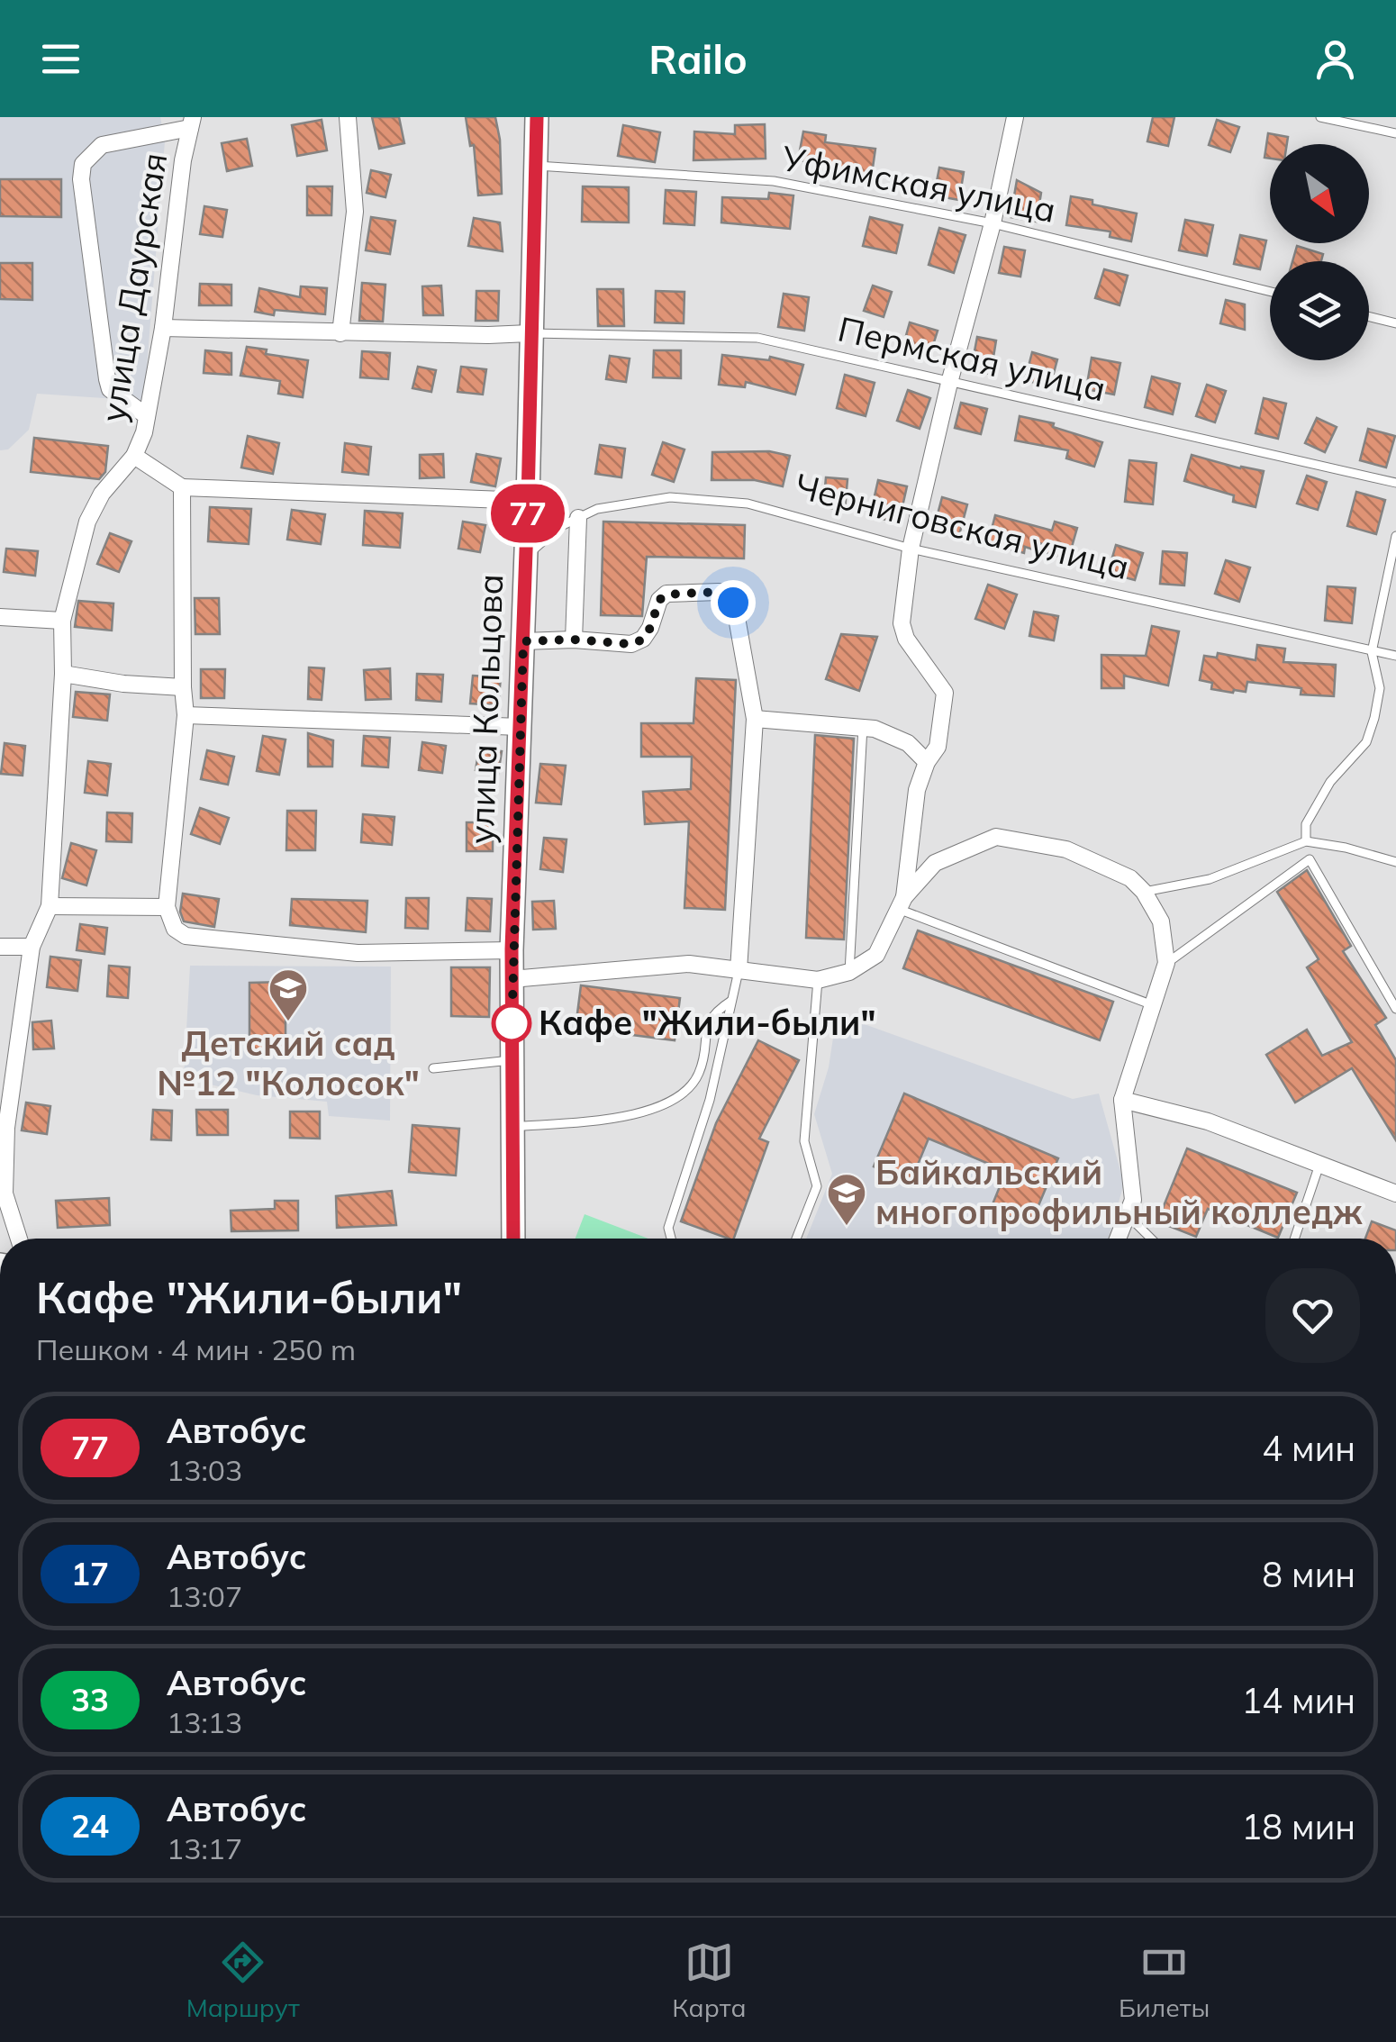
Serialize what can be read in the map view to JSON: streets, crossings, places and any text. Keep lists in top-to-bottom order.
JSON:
{
  "streets": {
    "main road": ["улица Кольцова"],
    "street": ["улица Даурская"],
    "lane": ["Уфимская улица", "Пермская улица", "Черниговская улица"]
  },
  "crossings": [
    ["Уфимская улица", "улица Кольцова"],
    ["Пермская улица", "улица Кольцова"],
    ["Черниговская улица", "улица Кольцова"]
  ],
  "places": {
    "school or university": ["Детский сад №12 \"Колосок\"", "Байкальский многопрофильный колледж"],
    "other": ["Кафе \"Жили-были\""]
  },
  "lines": ["bus line 77"],
  "north": "bottom right",
  "page": {
    "header": "Railo",
    "on_map": "77",
    "heading": ["Кафе \"Жили-были\"", "Пешком · 4 мин · 250 m"],
    "list": [
      {
        "mark": "77",
        "name": "Автобус",
        "note": "13:03",
        "value": "4 мин"
      },
      {
        "mark": "17",
        "name": "Автобус",
        "note": "13:07",
        "value": "8 мин"
      },
      {
        "mark": "33",
        "name": "Автобус",
        "note": "13:13",
        "value": "14 мин"
      },
      {
        "mark": "24",
        "name": "Автобус",
        "note": "13:17",
        "value": "18 мин"
      }
    ],
    "tabs": ["Маршрут", "Карта", "Билеты"]
  }
}
